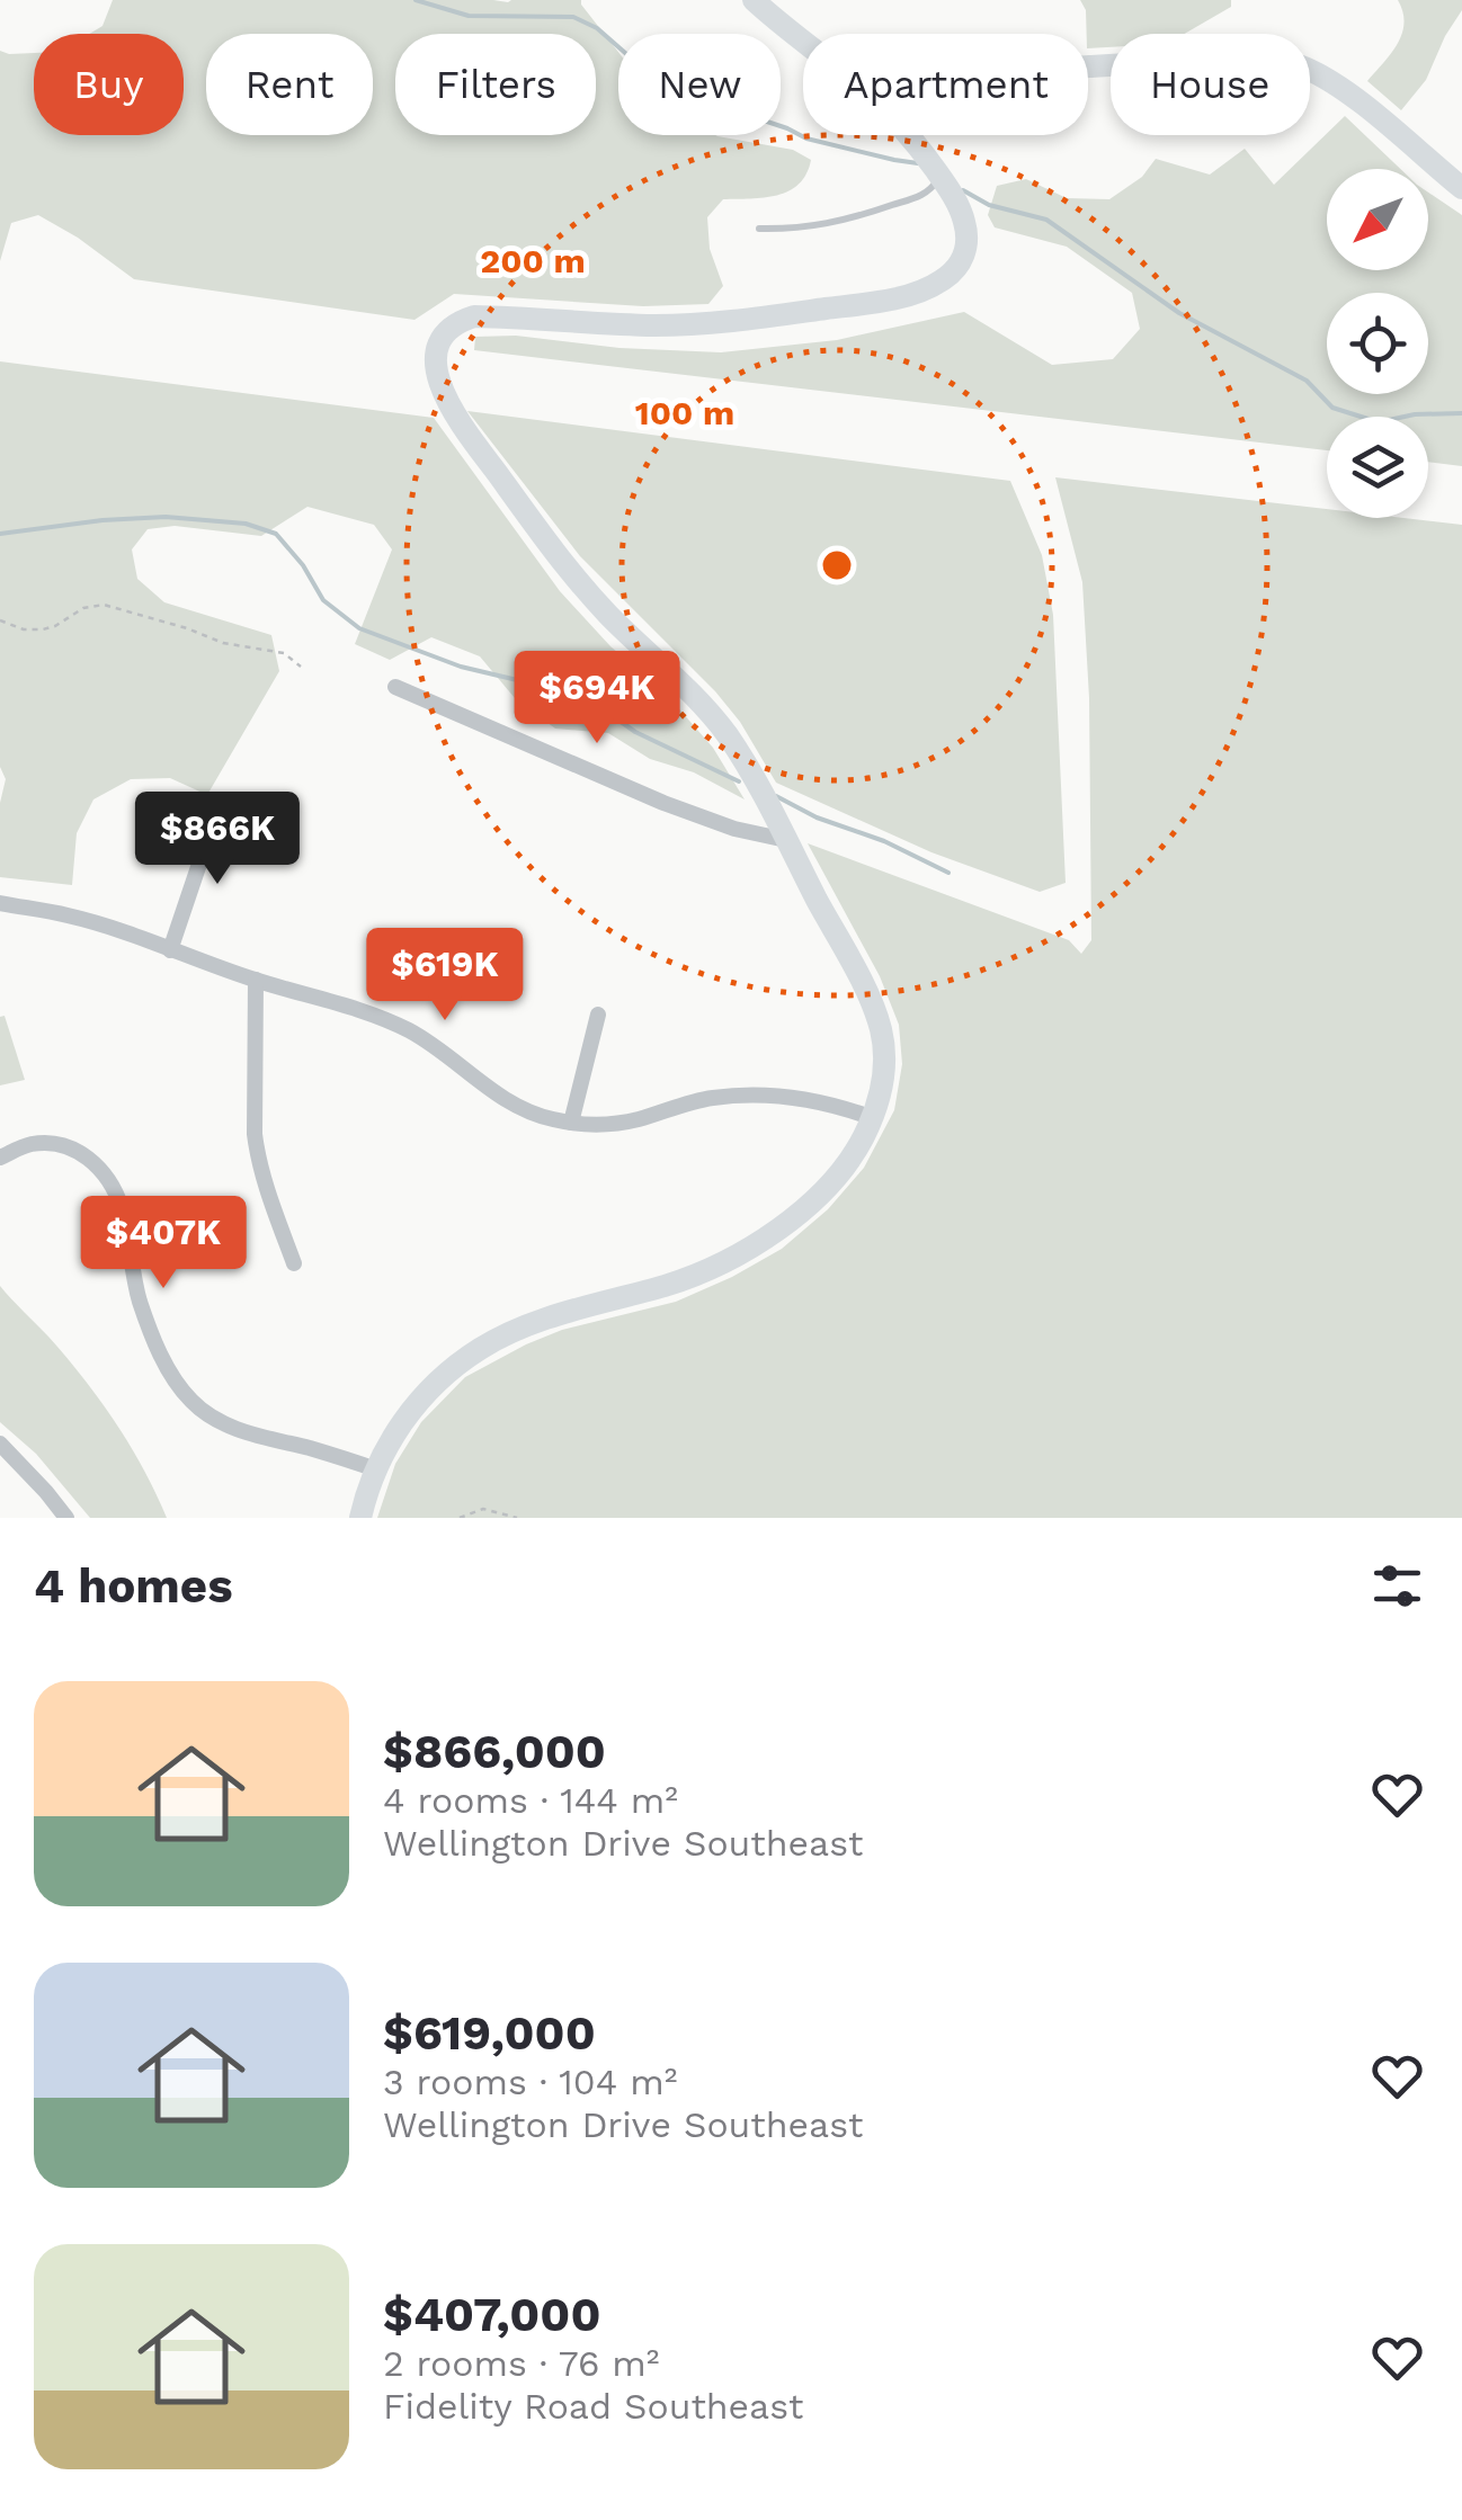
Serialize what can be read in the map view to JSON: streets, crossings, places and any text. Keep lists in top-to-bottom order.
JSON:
{
  "north": "bottom left",
  "page": {
    "chip": [
      "Buy",
      "Rent",
      "Filters",
      "New",
      "Apartment",
      "House"
    ],
    "price": [
      "$694K",
      "$866K",
      "$619K",
      "$407K"
    ],
    "heading": "4 homes",
    "list": [
      {
        "name": "$866,000",
        "note": "4 rooms · 144 m² · Wellington Drive Southeast"
      },
      {
        "name": "$619,000",
        "note": "3 rooms · 104 m² · Wellington Drive Southeast"
      },
      {
        "name": "$407,000",
        "note": "2 rooms · 76 m² · Fidelity Road Southeast"
      }
    ]
  },
  "rings": ["200 m", "100 m"]
}
